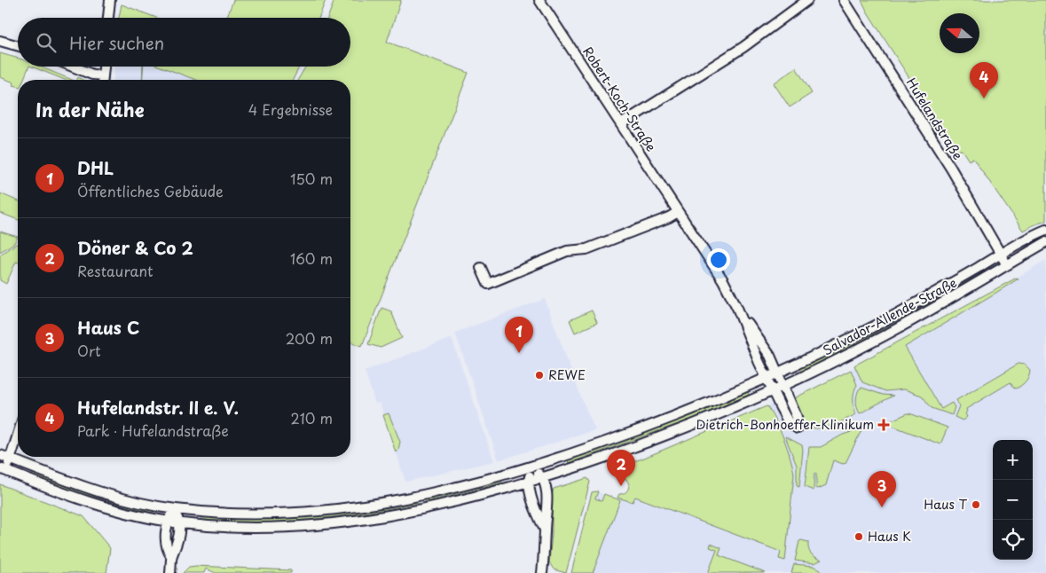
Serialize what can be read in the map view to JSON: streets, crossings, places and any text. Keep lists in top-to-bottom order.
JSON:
{
  "streets": {
    "street": ["Robert-Koch-Straße", "Hufelandstraße", "Salvador-Allende-Straße"]
  },
  "crossings": [
    ["Robert-Koch-Straße", "Salvador-Allende-Straße"],
    ["Hufelandstraße", "Salvador-Allende-Straße"]
  ],
  "places": {
    "other": ["REWE", "Haus T", "Haus K"],
    "health": ["Dietrich-Bonhoeffer-Klinikum"]
  },
  "north": "left",
  "page": {
    "search": "Hier suchen",
    "pins": [
      "4",
      "1",
      "2",
      "3"
    ],
    "heading": ["In der Nähe", "4 Ergebnisse"],
    "list": [
      {
        "mark": "1",
        "name": "DHL",
        "note": "Öffentliches Gebäude",
        "value": "150 m"
      },
      {
        "mark": "2",
        "name": "Döner & Co 2",
        "note": "Restaurant",
        "value": "160 m"
      },
      {
        "mark": "3",
        "name": "Haus C",
        "note": "Ort",
        "value": "200 m"
      },
      {
        "mark": "4",
        "name": "Hufelandstr. II e. V.",
        "note": "Park · Hufelandstraße",
        "value": "210 m"
      }
    ],
    "map_buttons": ["+", "−"]
  }
}
